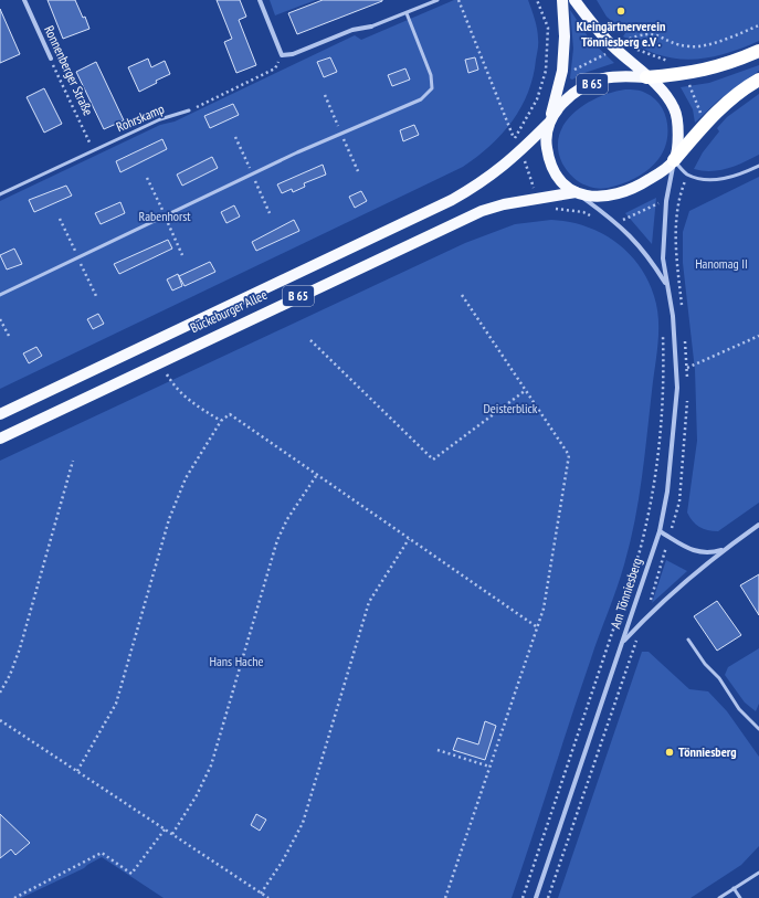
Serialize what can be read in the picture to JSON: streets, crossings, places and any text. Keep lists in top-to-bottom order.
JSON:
{
  "streets": {
    "highway": ["B 65"],
    "main road": ["Bückeburger Allee"],
    "street": ["Ronnenberger Straße", "Am Tönniesberg"],
    "lane": ["Rohrskamp"]
  },
  "crossings": [
    ["Ronnenberger Straße", "Rohrskamp"],
    ["B 65", "Bückeburger Allee"],
    ["B 65", "Am Tönniesberg"],
    ["Bückeburger Allee", "Am Tönniesberg"]
  ],
  "parks": [
    "Rabenhorst",
    "Hanomag II",
    "Deisterblick",
    "Hans Hache"
  ],
  "places": ["Kleingärtnerverein Tönniesberg e.V .", "Tönniesberg"]
}
